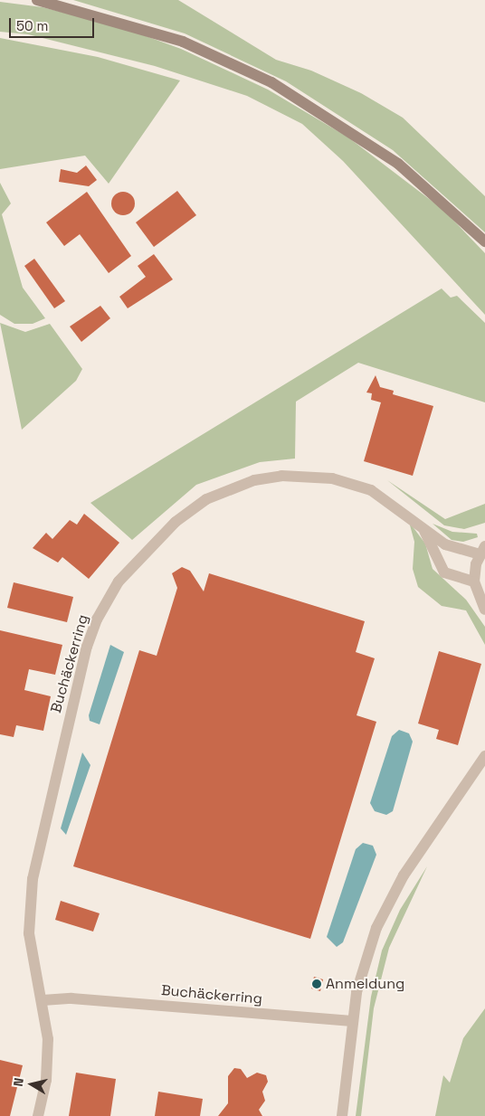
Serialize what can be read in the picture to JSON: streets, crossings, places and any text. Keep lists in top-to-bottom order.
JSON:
{
  "streets": {
    "street": ["Buchäckerring"]
  },
  "places": ["Anmeldung"],
  "scale_bar": "50 m",
  "north": "left"
}
